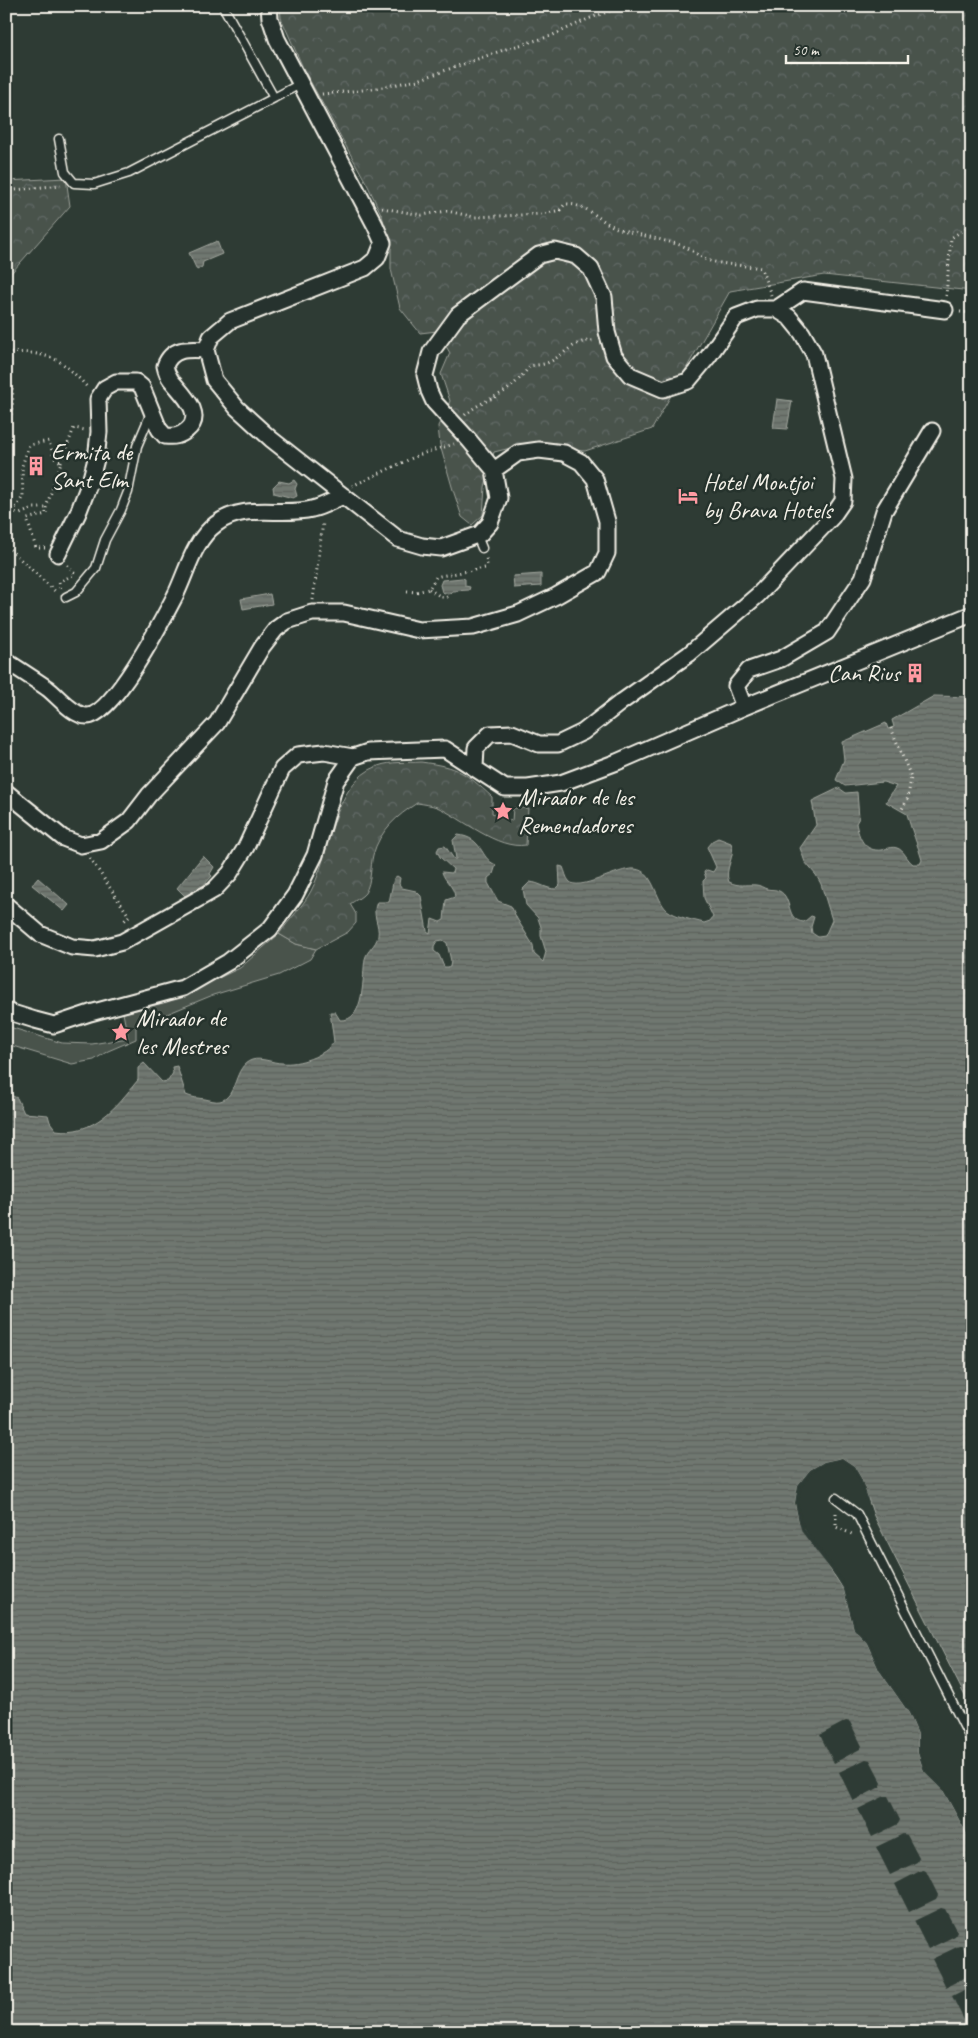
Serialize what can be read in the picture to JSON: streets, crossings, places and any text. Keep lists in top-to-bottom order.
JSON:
{
  "places": {
    "building": ["Ermita de Sant Elm", "Can Rius"],
    "hotel": ["Hotel Montjoi by Brava Hotels"],
    "place": ["Mirador de les Remendadores", "Mirador de les Mestres"]
  },
  "scale_bar": "50 m"
}
